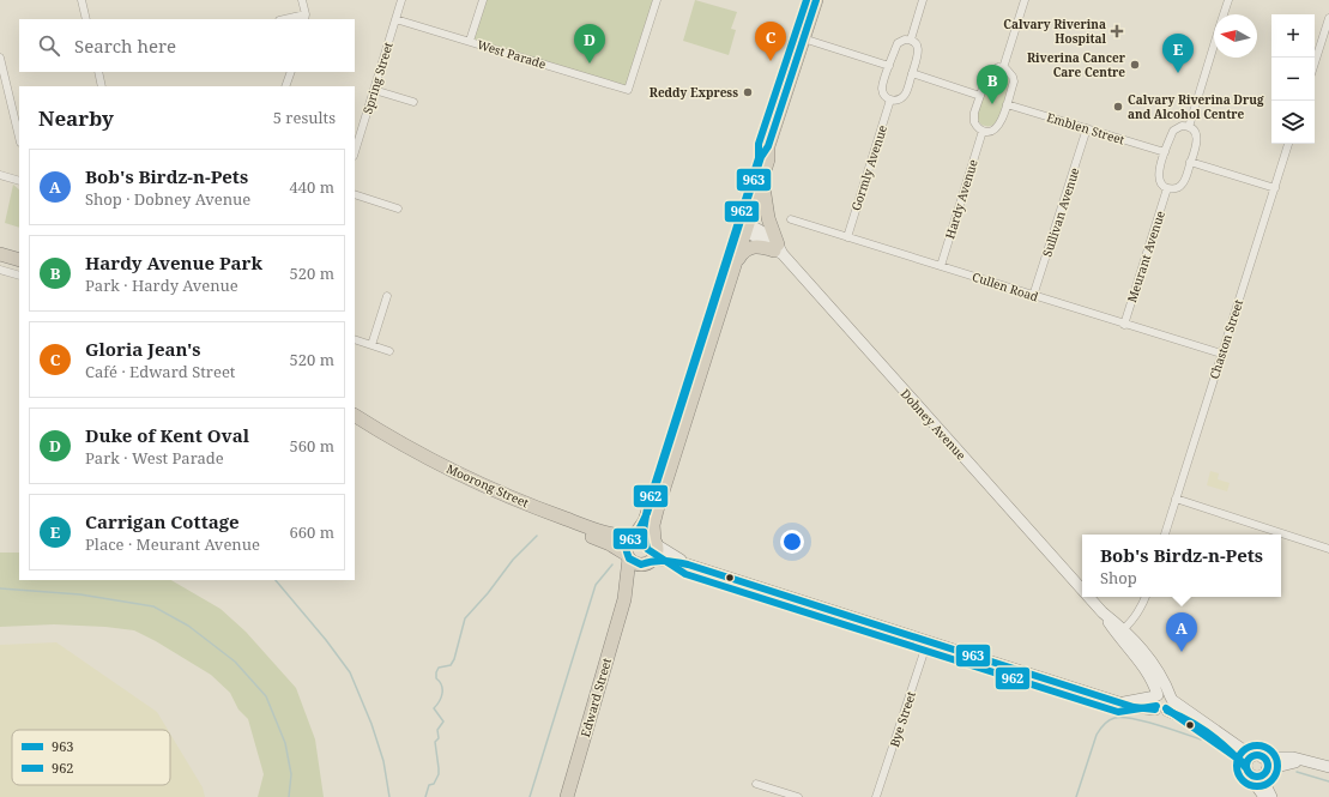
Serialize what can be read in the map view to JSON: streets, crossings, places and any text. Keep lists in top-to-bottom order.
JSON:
{
  "streets": {
    "highway": ["Moorong Street", "Edward Street"],
    "main road": ["Dobney Avenue"],
    "street": [
      "West Parade",
      "Spring Street",
      "Emblen Street",
      "Gormly Avenue",
      "Hardy Avenue",
      "Sullivan Avenue",
      "Meurant Avenue",
      "Cullen Road",
      "Chaston Street",
      "Bye Street"
    ]
  },
  "crossings": [
    ["West Parade", "Spring Street"],
    ["Emblen Street", "Sullivan Avenue"],
    ["Gormly Avenue", "Cullen Road"],
    ["Hardy Avenue", "Cullen Road"],
    ["Sullivan Avenue", "Cullen Road"],
    ["Meurant Avenue", "Cullen Road"],
    ["Cullen Road", "Chaston Street"],
    ["Moorong Street", "Edward Street"]
  ],
  "places": {
    "health": ["Calvary Riverina Hospital"],
    "other": ["Riverina Cancer Care Centre", "Reddy Express", "Calvary Riverina Drug and Alcohol Centre"]
  },
  "lines": ["transit line 963", "transit line 962"],
  "legend": ["963", "962"],
  "north": "left",
  "page": {
    "map_buttons": ["+", "−"],
    "search": "Search here",
    "pins": [
      "C",
      "D",
      "E",
      "B",
      "A"
    ],
    "heading": ["Nearby", "5 results"],
    "list": [
      {
        "mark": "A",
        "name": "Bob's Birdz-n-Pets",
        "note": "Shop · Dobney Avenue",
        "value": "440 m"
      },
      {
        "mark": "B",
        "name": "Hardy Avenue Park",
        "note": "Park · Hardy Avenue",
        "value": "520 m"
      },
      {
        "mark": "C",
        "name": "Gloria Jean's",
        "note": "Café · Edward Street",
        "value": "520 m"
      },
      {
        "mark": "D",
        "name": "Duke of Kent Oval",
        "note": "Park · West Parade",
        "value": "560 m"
      },
      {
        "mark": "E",
        "name": "Carrigan Cottage",
        "note": "Place · Meurant Avenue",
        "value": "660 m"
      }
    ],
    "popup": ["Bob's Birdz-n-Pets", "Shop"]
  }
}
